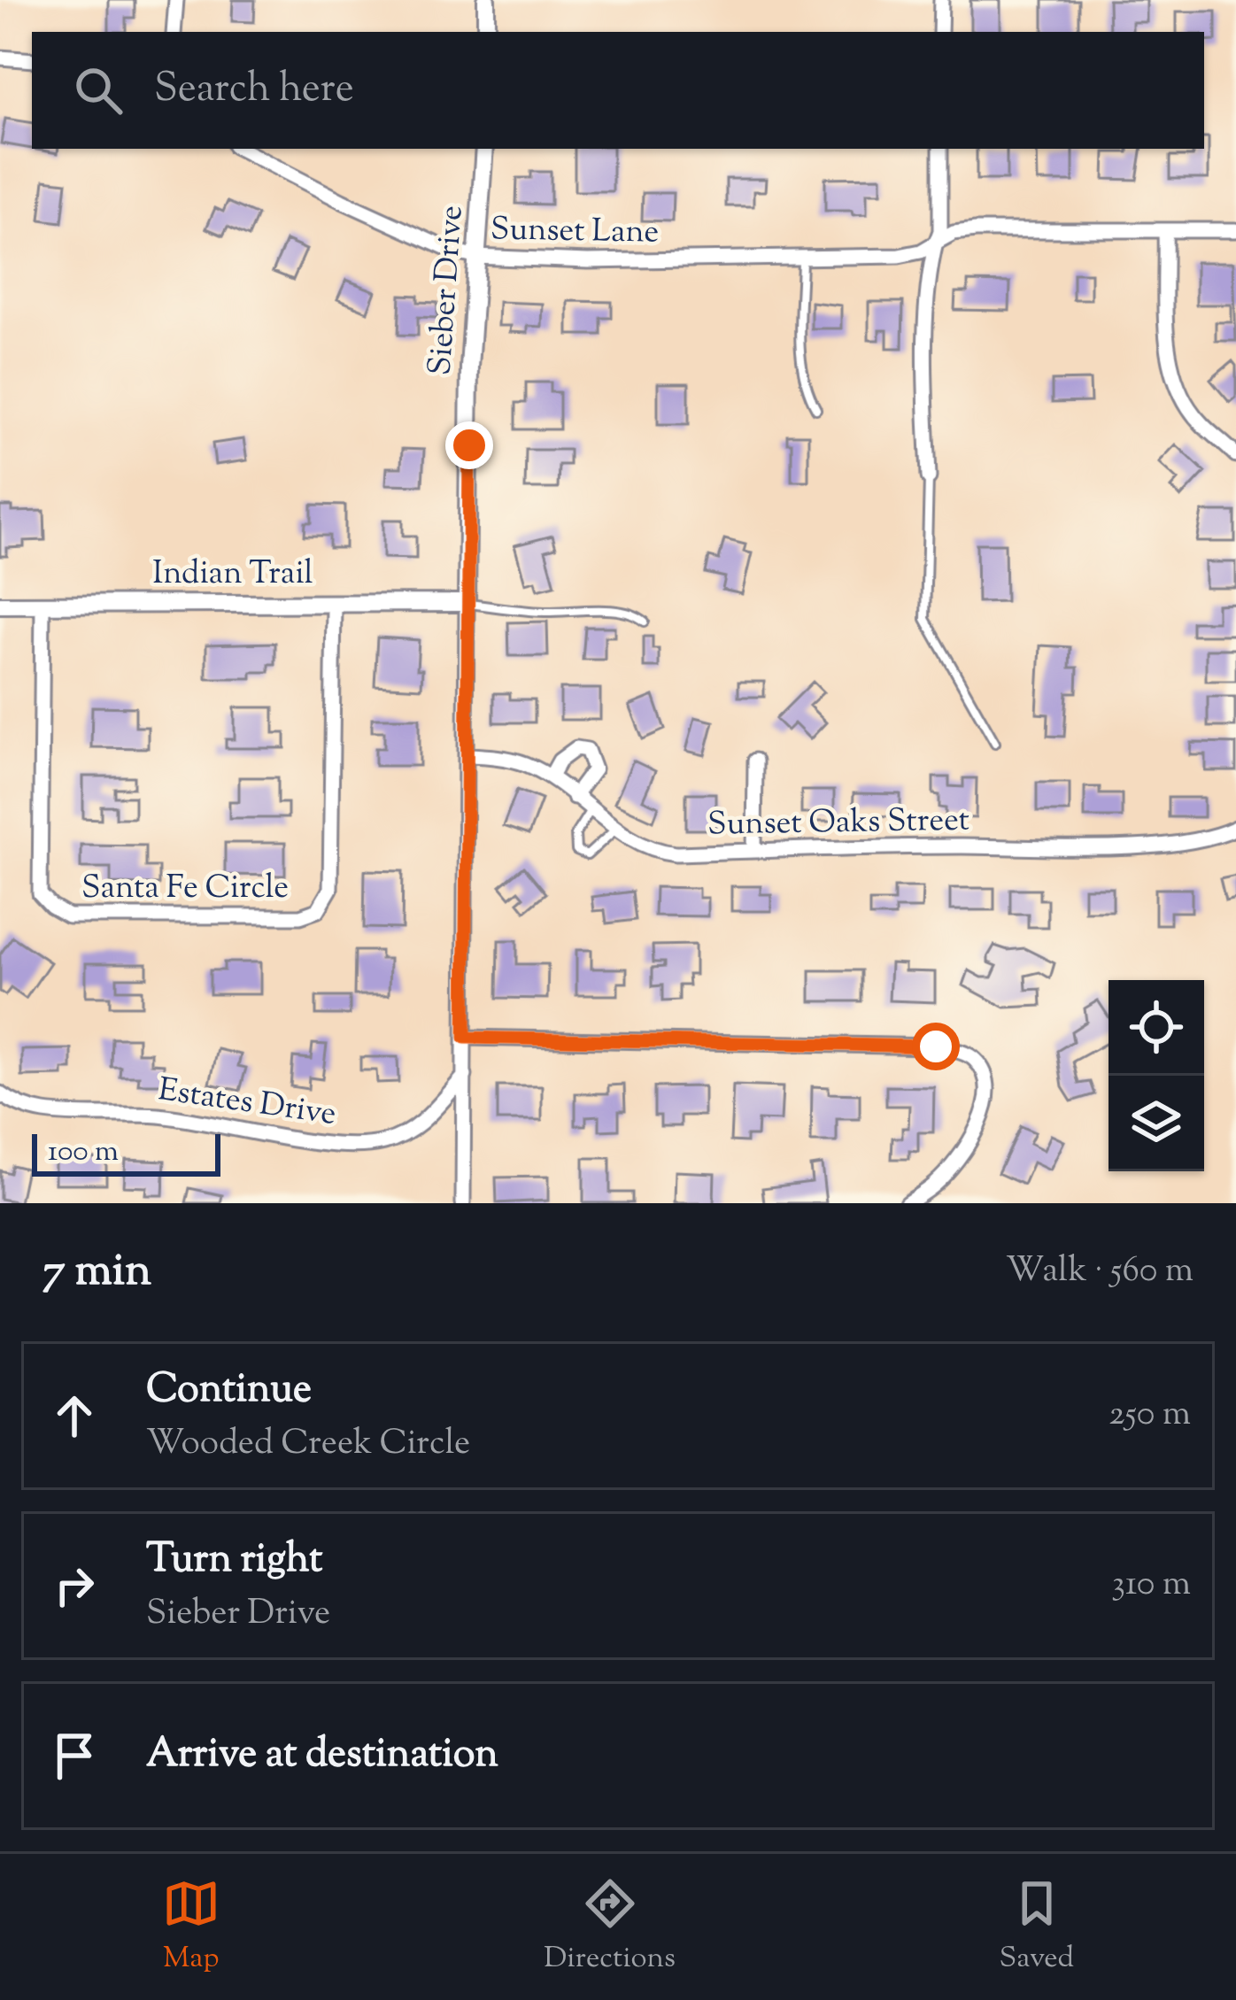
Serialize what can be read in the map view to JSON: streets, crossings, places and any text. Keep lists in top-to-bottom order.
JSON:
{
  "streets": {
    "street": [
      "Sunset Lane",
      "Sieber Drive",
      "Indian Trail",
      "Sunset Oaks Street",
      "Santa Fe Circle",
      "Estates Drive"
    ]
  },
  "crossings": [
    ["Sunset Lane", "Sieber Drive"],
    ["Sieber Drive", "Indian Trail"],
    ["Sieber Drive", "Sunset Oaks Street"],
    ["Sieber Drive", "Estates Drive"],
    ["Indian Trail", "Santa Fe Circle"]
  ],
  "scale_bar": "100 m",
  "page": {
    "search": "Search here",
    "scale": "100 m",
    "heading": ["7 min", "Walk · 560 m"],
    "list": [
      ["Continue", "Wooded Creek Circle", "250 m"],
      ["Turn right", "Sieber Drive", "310 m"],
      "Arrive at destination"
    ],
    "nav": ["Map", "Directions", "Saved"]
  }
}
